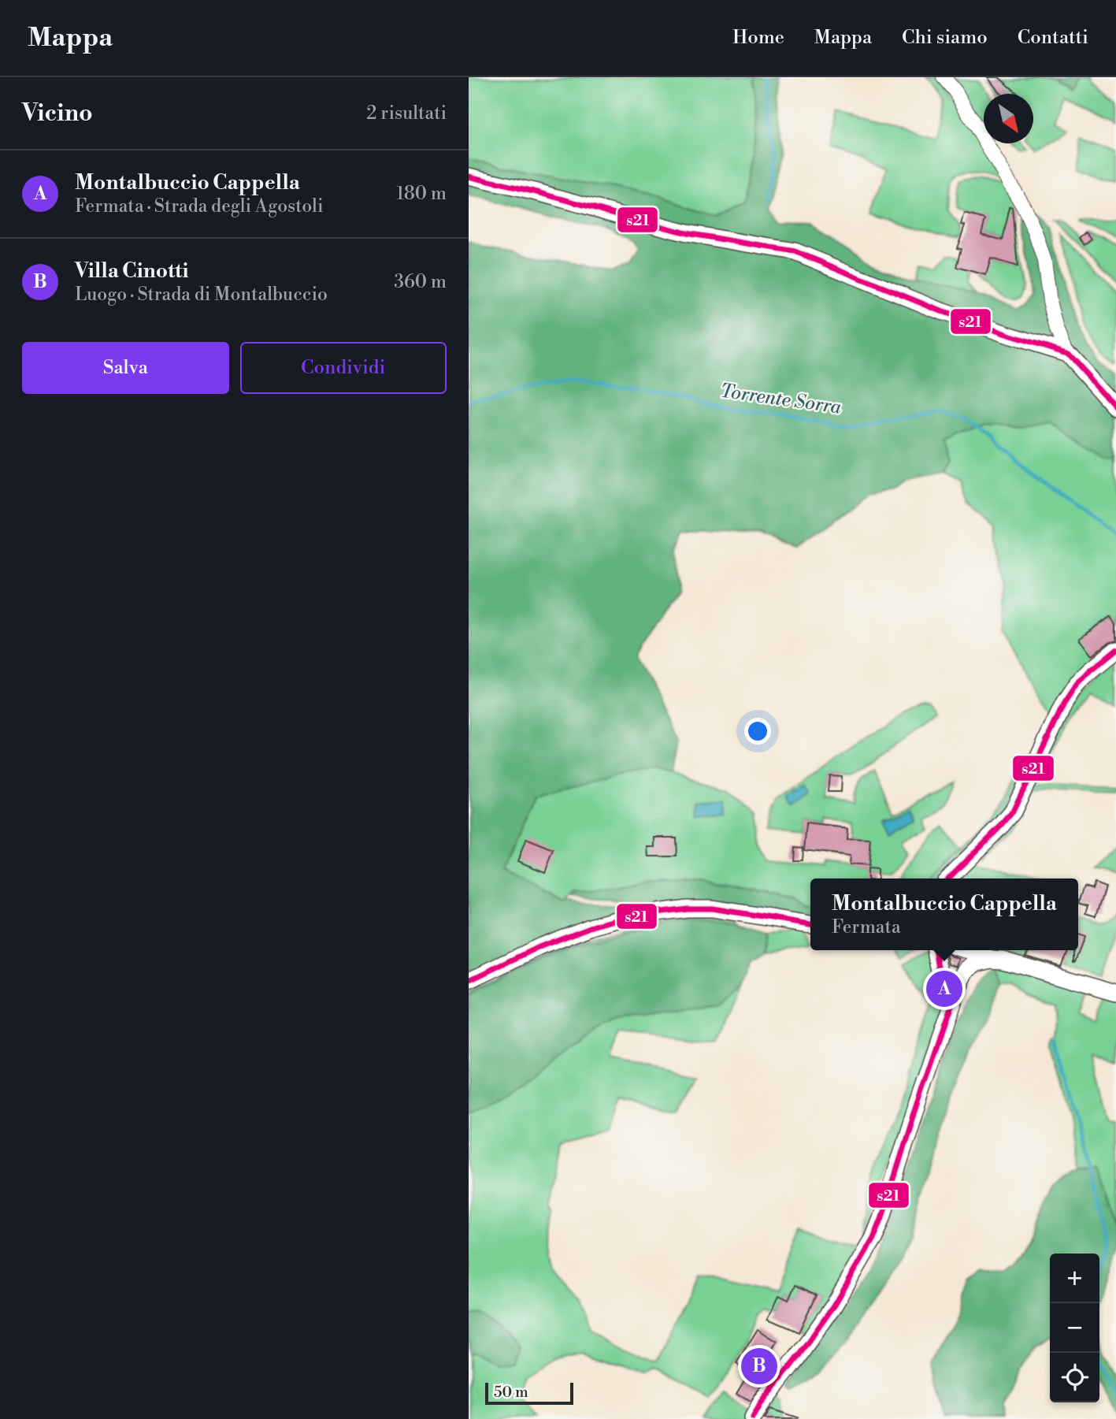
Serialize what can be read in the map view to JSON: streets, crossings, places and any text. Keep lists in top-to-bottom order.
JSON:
{
  "water": ["Torrente Sorra"],
  "lines": ["transit line s21"],
  "scale_bar": "50 m",
  "north": "bottom right",
  "page": {
    "header": "Mappa",
    "nav": [
      "Home",
      "Mappa",
      "Chi siamo",
      "Contatti"
    ],
    "heading": ["Vicino", "2 risultati"],
    "list": [
      {
        "mark": "A",
        "name": "Montalbuccio Cappella",
        "note": "Fermata · Strada degli Agostoli",
        "value": "180 m"
      },
      {
        "mark": "B",
        "name": "Villa Cinotti",
        "note": "Luogo · Strada di Montalbuccio",
        "value": "360 m"
      }
    ],
    "buttons": ["Salva", "Condividi"],
    "popup": ["Montalbuccio Cappella", "Fermata"],
    "pins": ["A", "B"],
    "map_buttons": ["+", "−"],
    "scale": "50 m"
  }
}
